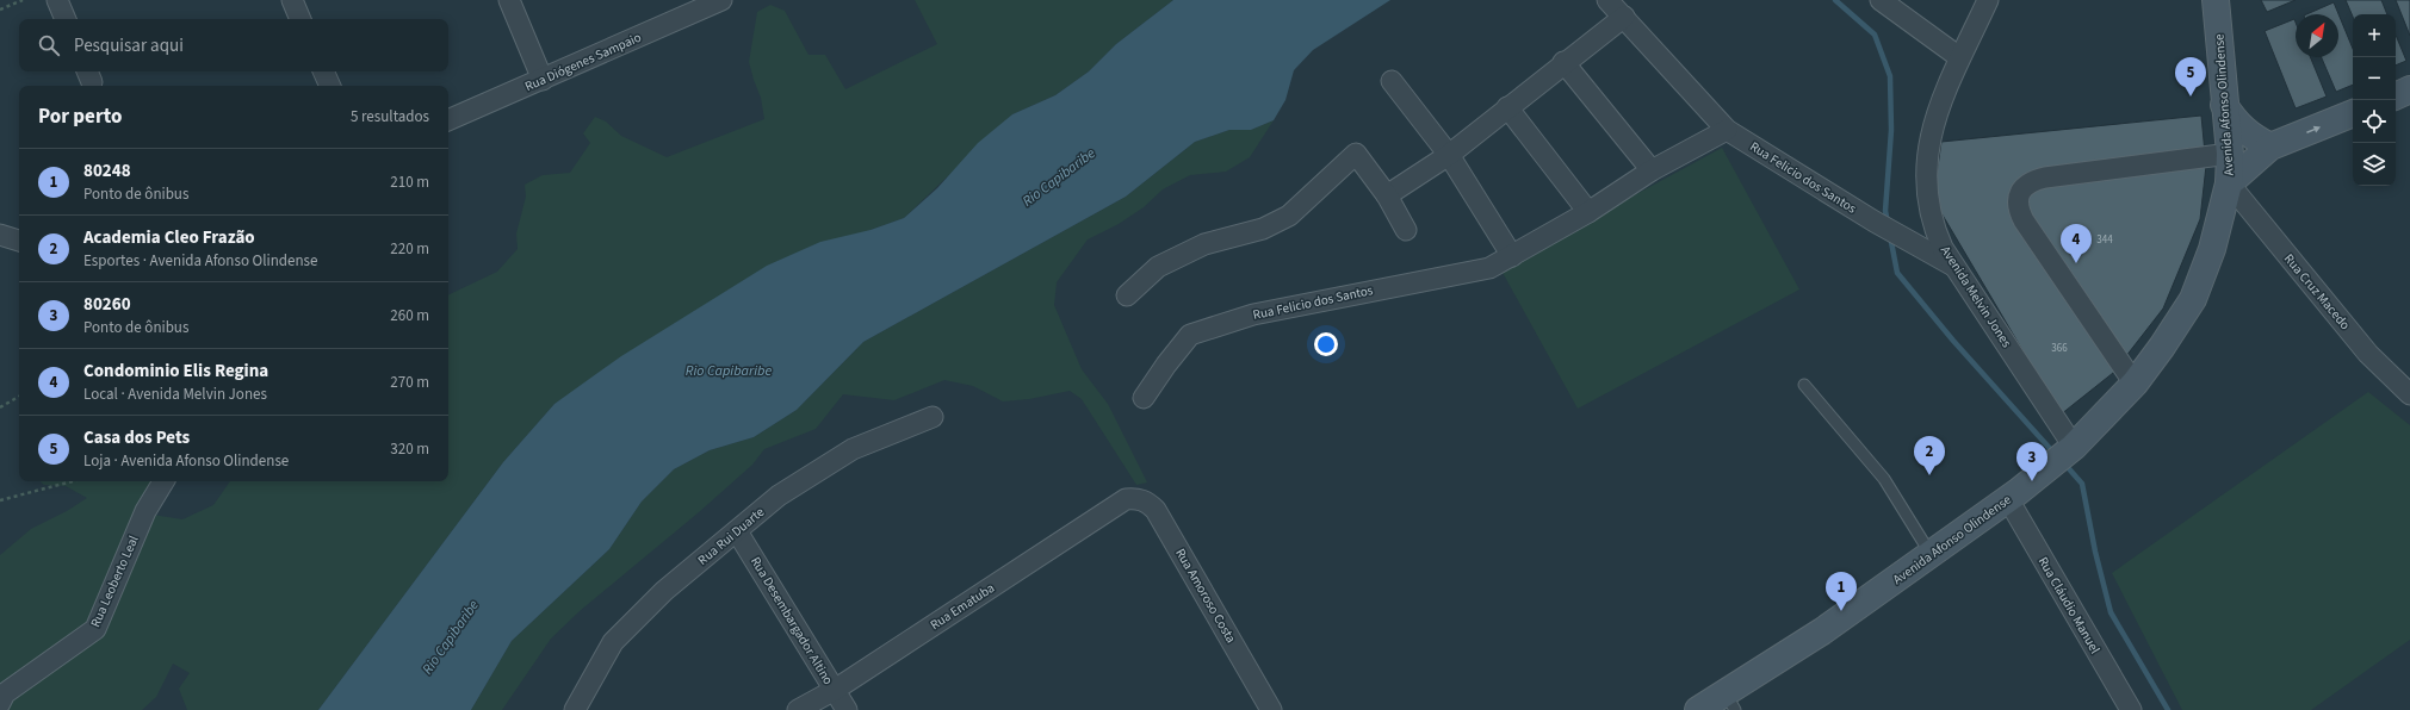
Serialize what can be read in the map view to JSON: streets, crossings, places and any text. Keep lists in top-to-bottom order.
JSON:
{
  "streets": {
    "main road": ["Avenida Afonso Olindense"],
    "street": [
      "Rua Diógenes Sampaio",
      "Rua Felicio dos Santos",
      "Rua Cruz Macedo",
      "Avenida Melvin Jones",
      "Rua Rui Duarte",
      "Rua Leoberto Leal",
      "Rua Amoroso Costa",
      "Rua Cláudio Manuel",
      "Rua Ematuba",
      "Rua Desembargador Altino"
    ]
  },
  "crossings": [
    ["Avenida Afonso Olindense", "Rua Cruz Macedo"],
    ["Avenida Afonso Olindense", "Avenida Melvin Jones"],
    ["Avenida Afonso Olindense", "Rua Cláudio Manuel"],
    ["Rua Felicio dos Santos", "Avenida Melvin Jones"],
    ["Rua Rui Duarte", "Rua Desembargador Altino"],
    ["Rua Amoroso Costa", "Rua Ematuba"],
    ["Rua Ematuba", "Rua Desembargador Altino"]
  ],
  "water": ["Rio Capibaribe"],
  "house_numbers": ["344", "366"],
  "north": "top right",
  "page": {
    "map_buttons": ["+", "−"],
    "search": "Pesquisar aqui",
    "pins": [
      "5",
      "4",
      "2",
      "3",
      "1"
    ],
    "heading": ["Por perto", "5 resultados"],
    "list": [
      {
        "mark": "1",
        "name": "80248",
        "note": "Ponto de ônibus",
        "value": "210 m"
      },
      {
        "mark": "2",
        "name": "Academia Cleo Frazão",
        "note": "Esportes · Avenida Afonso Olindense",
        "value": "220 m"
      },
      {
        "mark": "3",
        "name": "80260",
        "note": "Ponto de ônibus",
        "value": "260 m"
      },
      {
        "mark": "4",
        "name": "Condominio Elis Regina",
        "note": "Local · Avenida Melvin Jones",
        "value": "270 m"
      },
      {
        "mark": "5",
        "name": "Casa dos Pets",
        "note": "Loja · Avenida Afonso Olindense",
        "value": "320 m"
      }
    ]
  }
}
